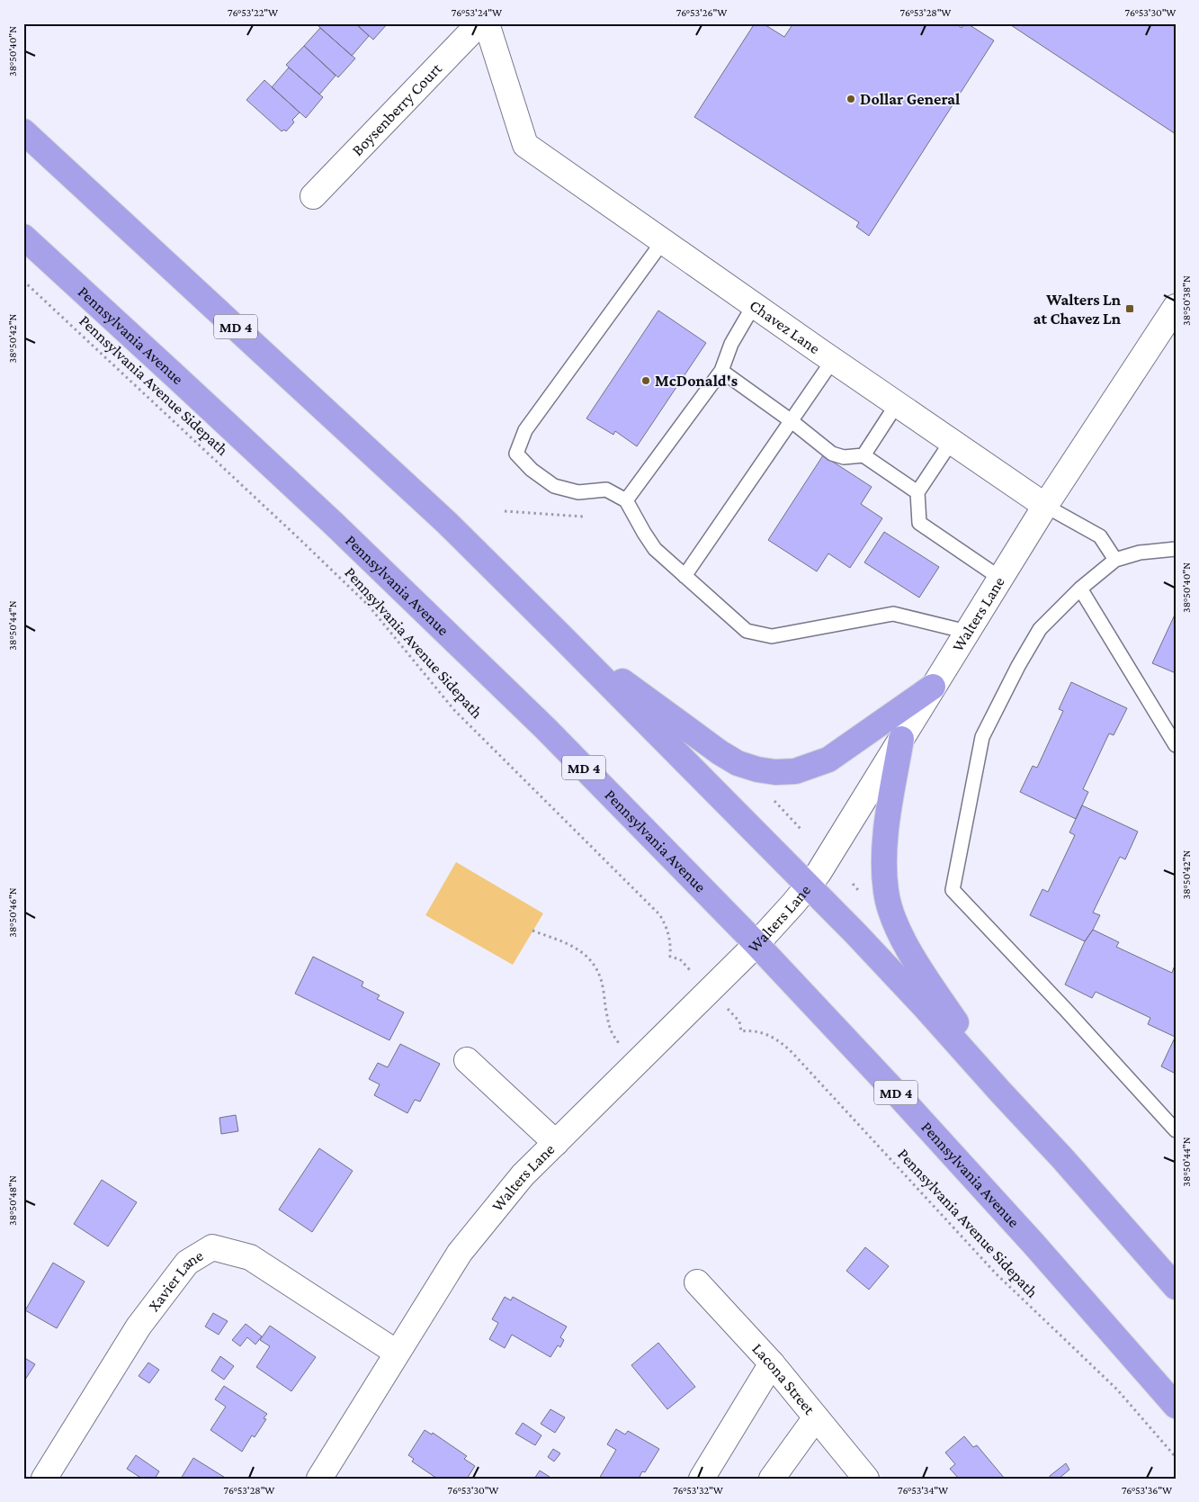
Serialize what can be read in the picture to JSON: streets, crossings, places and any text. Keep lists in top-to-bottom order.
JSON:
{
  "streets": {
    "highway": ["MD 4", "Pennsylvania Avenue"],
    "street": [
      "Boysenberry Court",
      "Chavez Lane",
      "Walters Lane",
      "Xavier Lane",
      "Lacona Street"
    ],
    "path": ["Pennsylvania Avenue Sidepath"]
  },
  "crossings": [
    ["MD 4", "Walters Lane"],
    ["Chavez Lane", "Walters Lane"],
    ["Pennsylvania Avenue", "Walters Lane"],
    ["Walters Lane", "Xavier Lane"]
  ],
  "places": {
    "other": ["Dollar General", "McDonald's"],
    "transit": ["Walters Ln at Chavez Ln"]
  },
  "coordinates": [
    "76°53'22\"W",
    "76°53'24\"W",
    "76°53'26\"W",
    "76°53'28\"W",
    "76°53'30\"W",
    "38°50'40\"N",
    "38°50'38\"N",
    "38°50'42\"N",
    "38°50'44\"N",
    "38°50'46\"N",
    "38°50'48\"N",
    "76°53'32\"W",
    "76°53'34\"W",
    "76°53'36\"W"
  ]
}
